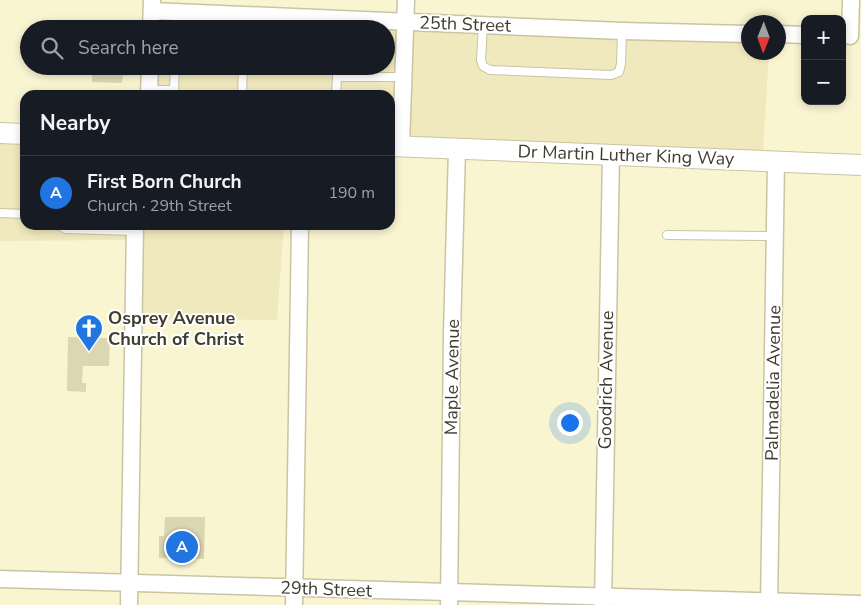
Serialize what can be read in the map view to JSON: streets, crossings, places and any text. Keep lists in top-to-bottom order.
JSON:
{
  "streets": {
    "street": [
      "25th Street",
      "Dr Martin Luther King Way",
      "Maple Avenue",
      "Goodrich Avenue",
      "Palmadelia Avenue",
      "29th Street"
    ]
  },
  "crossings": [
    ["Dr Martin Luther King Way", "Maple Avenue"],
    ["Dr Martin Luther King Way", "Goodrich Avenue"],
    ["Dr Martin Luther King Way", "Palmadelia Avenue"],
    ["Maple Avenue", "29th Street"],
    ["Goodrich Avenue", "29th Street"],
    ["Palmadelia Avenue", "29th Street"]
  ],
  "places": {
    "church": ["Osprey Avenue Church of Christ"]
  },
  "north": "bottom",
  "page": {
    "map_buttons": ["+", "−"],
    "search": "Search here",
    "heading": "Nearby",
    "list": [
      {
        "mark": "A",
        "name": "First Born Church",
        "note": "Church · 29th Street",
        "value": "190 m"
      }
    ],
    "pins": "A"
  }
}
